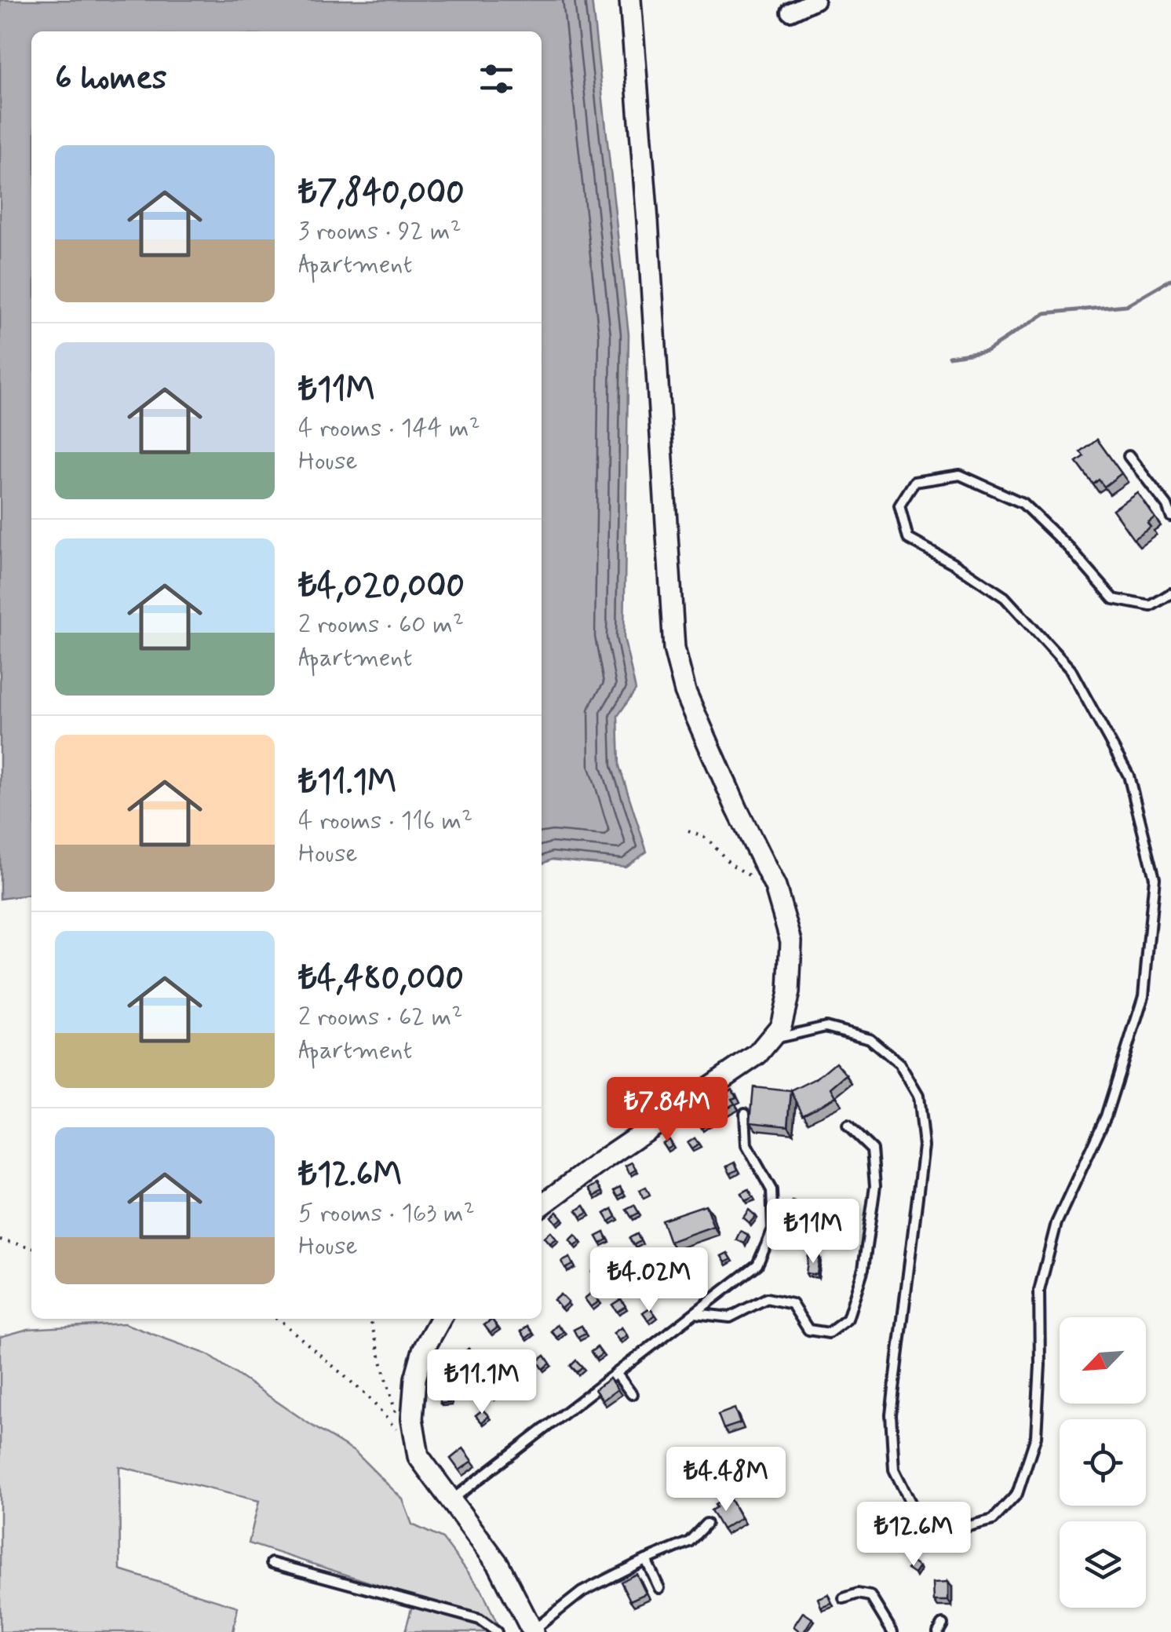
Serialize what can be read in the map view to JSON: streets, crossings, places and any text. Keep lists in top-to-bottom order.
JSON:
{
  "north": "bottom left",
  "page": {
    "heading": "6 homes",
    "list": [
      {
        "name": "₺7,840,000",
        "note": "3 rooms · 92 m² · Apartment"
      },
      {
        "name": "₺11M",
        "note": "4 rooms · 144 m² · House"
      },
      {
        "name": "₺4,020,000",
        "note": "2 rooms · 60 m² · Apartment"
      },
      {
        "name": "₺11.1M",
        "note": "4 rooms · 116 m² · House"
      },
      {
        "name": "₺4,480,000",
        "note": "2 rooms · 62 m² · Apartment"
      },
      {
        "name": "₺12.6M",
        "note": "5 rooms · 163 m² · House"
      }
    ],
    "price": [
      "₺7.84M",
      "₺11M",
      "₺4.02M",
      "₺11.1M",
      "₺4.48M",
      "₺12.6M"
    ]
  }
}
